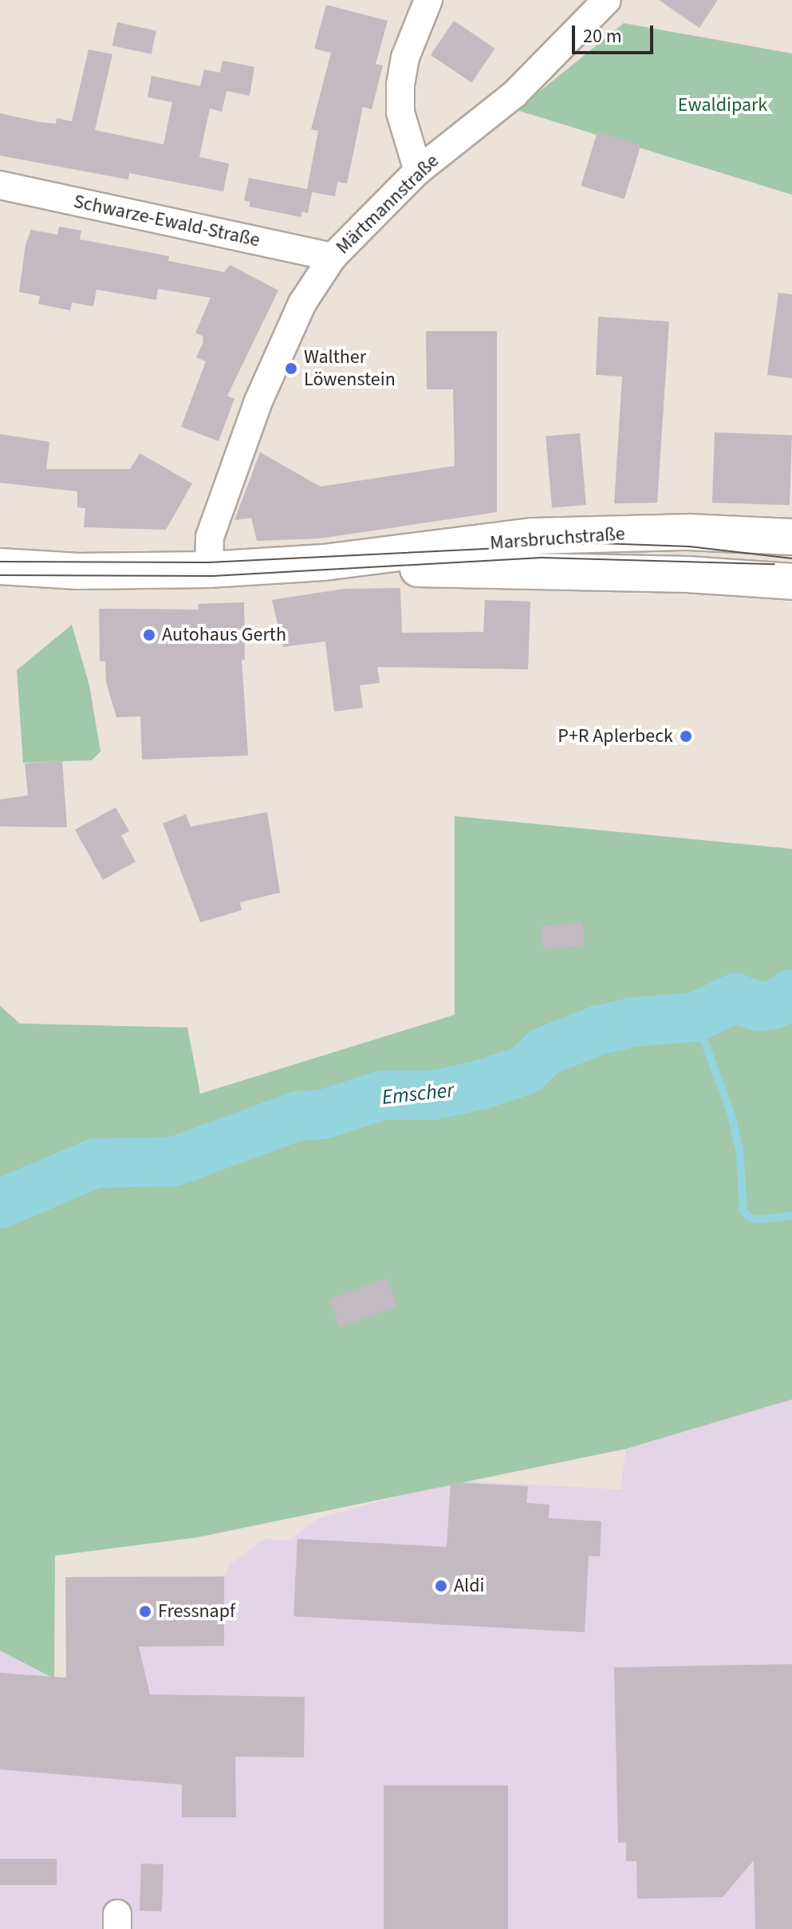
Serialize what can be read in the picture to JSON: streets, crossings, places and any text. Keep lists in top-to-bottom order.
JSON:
{
  "streets": {
    "street": ["Märtmannstraße", "Schwarze-Ewald-Straße", "Marsbruchstraße"]
  },
  "crossings": [
    ["Märtmannstraße", "Schwarze-Ewald-Straße"],
    ["Märtmannstraße", "Marsbruchstraße"]
  ],
  "water": ["Emscher"],
  "parks": ["Ewaldipark"],
  "places": [
    "Walther Löwenstein",
    "Autohaus Gerth",
    "P+R Aplerbeck",
    "Aldi",
    "Fressnapf"
  ],
  "scale_bar": "20 m"
}
